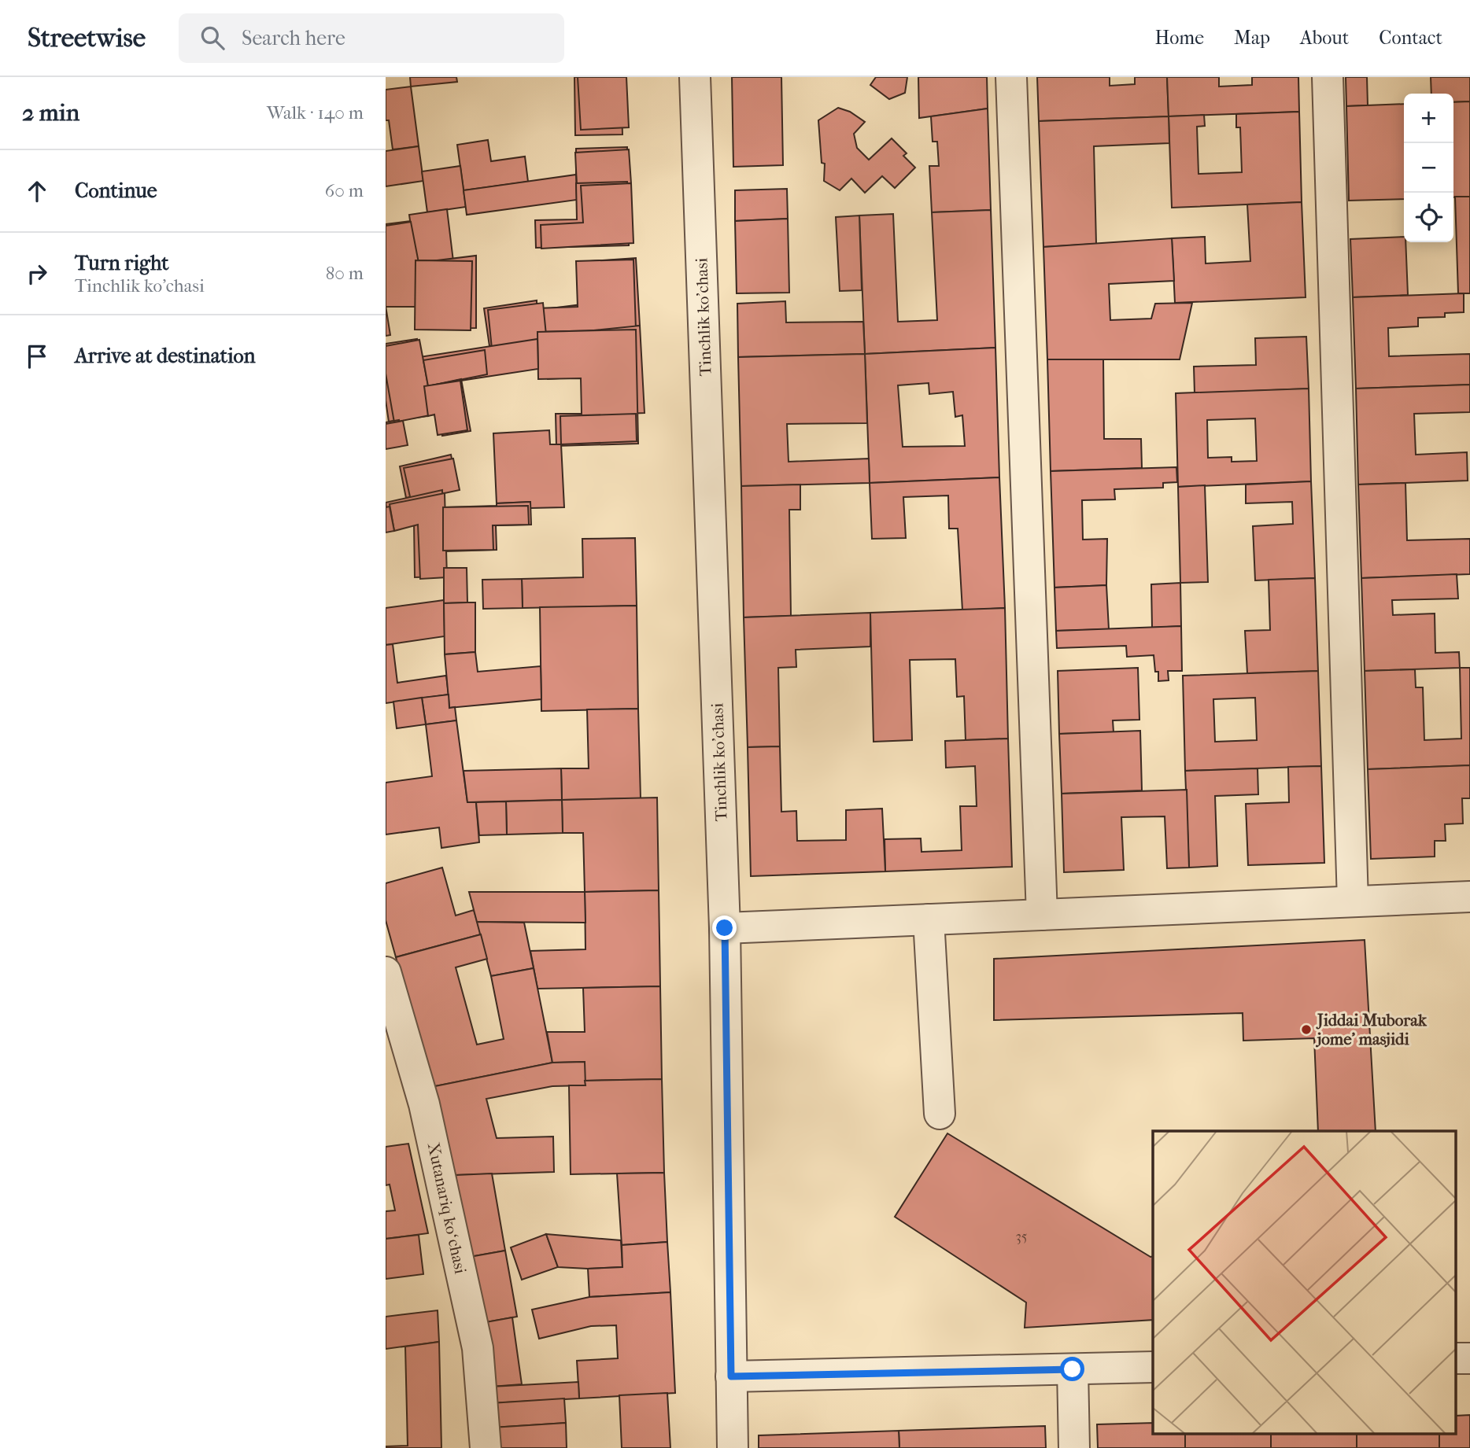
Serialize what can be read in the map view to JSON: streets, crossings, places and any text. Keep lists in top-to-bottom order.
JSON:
{
  "streets": {
    "street": ["Tinchlik ko'chasi", "Xutanariq koʻchasi"]
  },
  "places": ["Jiddai Muborak jome' masjidi"],
  "house_numbers": ["35"],
  "page": {
    "header": "Streetwise",
    "search": "Search here",
    "nav": [
      "Home",
      "Map",
      "About",
      "Contact"
    ],
    "heading": ["2 min", "Walk · 140 m"],
    "map_buttons": ["+", "−"],
    "list": [
      ["Continue", "60 m"],
      ["Turn right", "Tinchlik ko'chasi", "80 m"],
      "Arrive at destination"
    ]
  }
}
